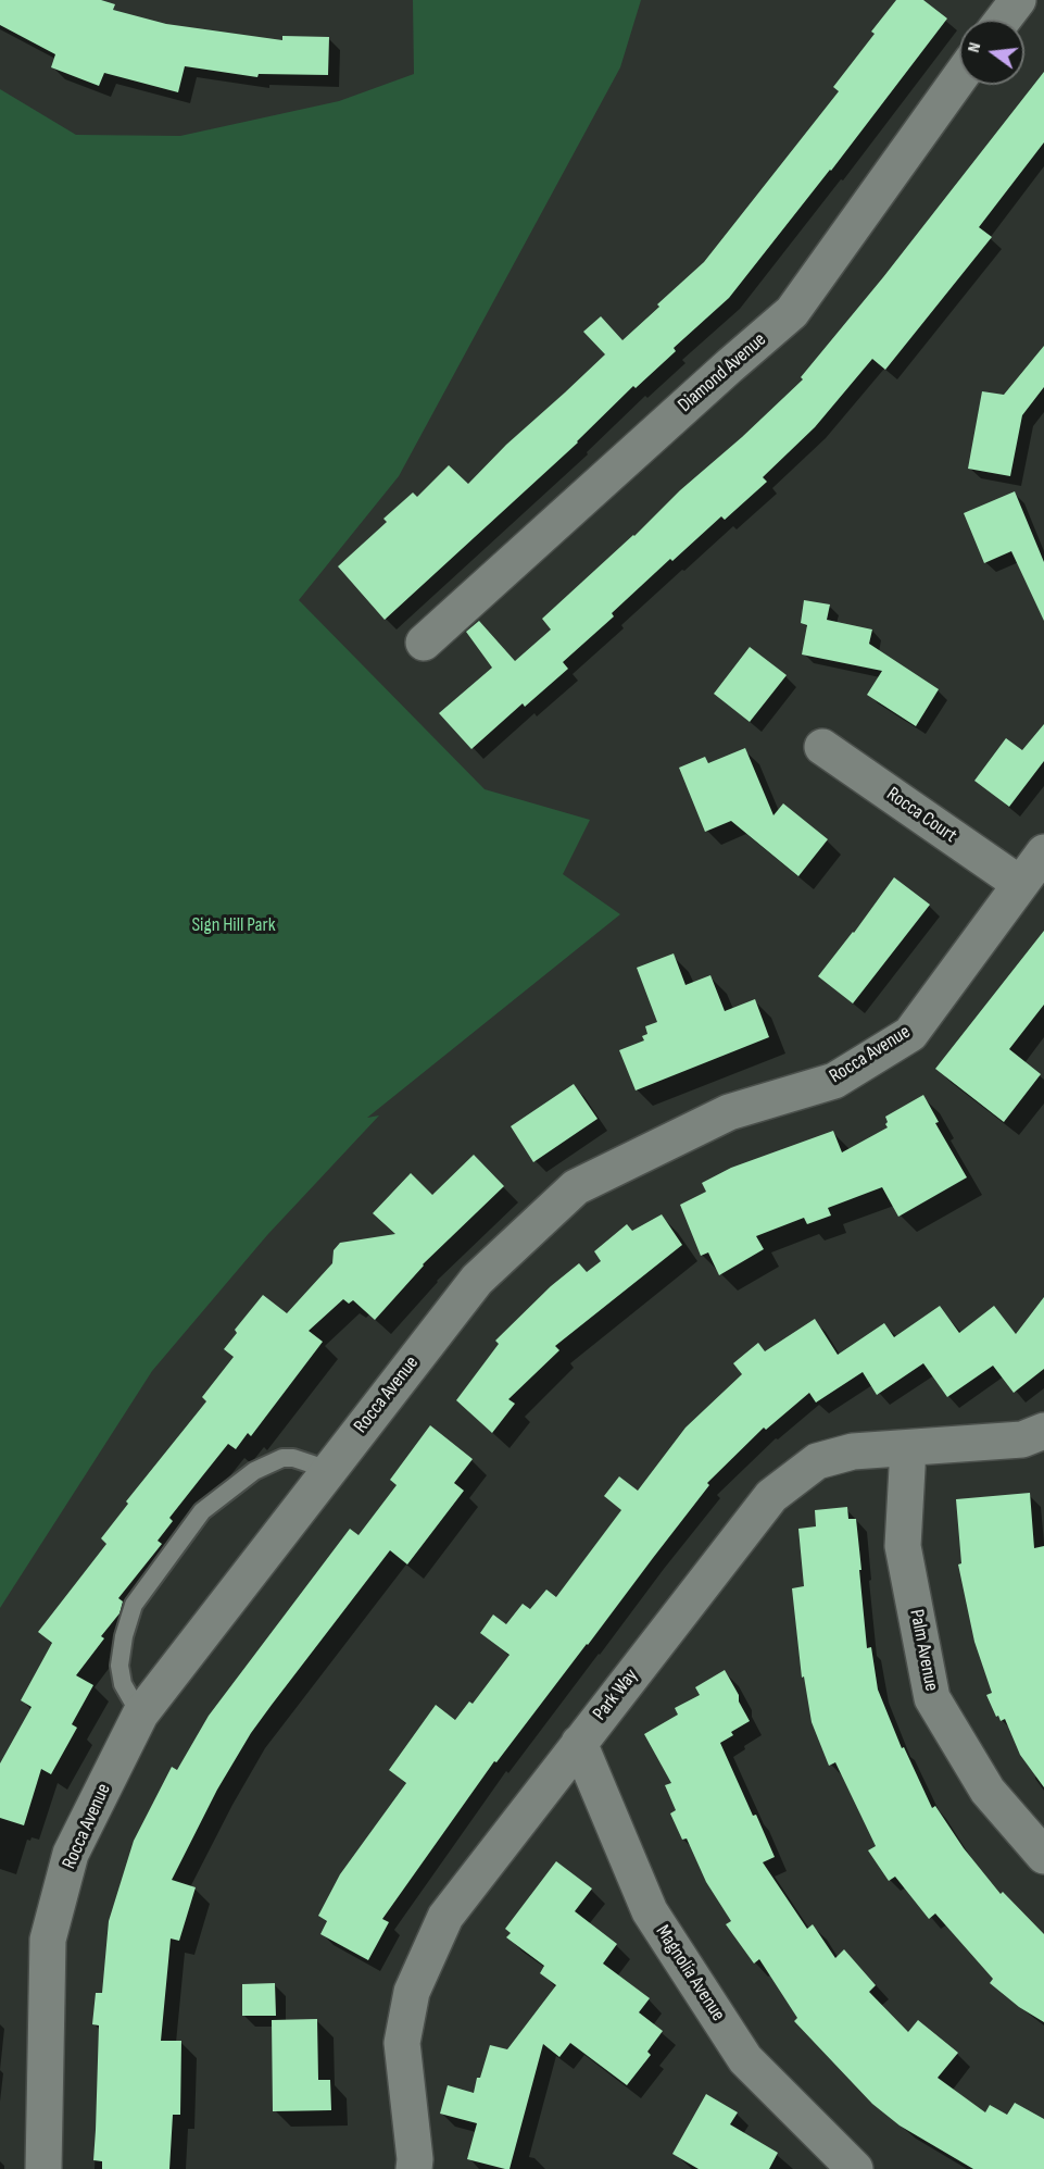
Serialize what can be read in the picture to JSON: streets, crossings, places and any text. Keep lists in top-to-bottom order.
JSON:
{
  "streets": {
    "street": [
      "Diamond Avenue",
      "Rocca Court",
      "Rocca Avenue",
      "Palm Avenue",
      "Park Way",
      "Magnolia Avenue"
    ]
  },
  "crossings": [
    ["Rocca Court", "Rocca Avenue"],
    ["Palm Avenue", "Park Way"],
    ["Park Way", "Magnolia Avenue"]
  ],
  "parks": ["Sign Hill Park"],
  "north": "left"
}
